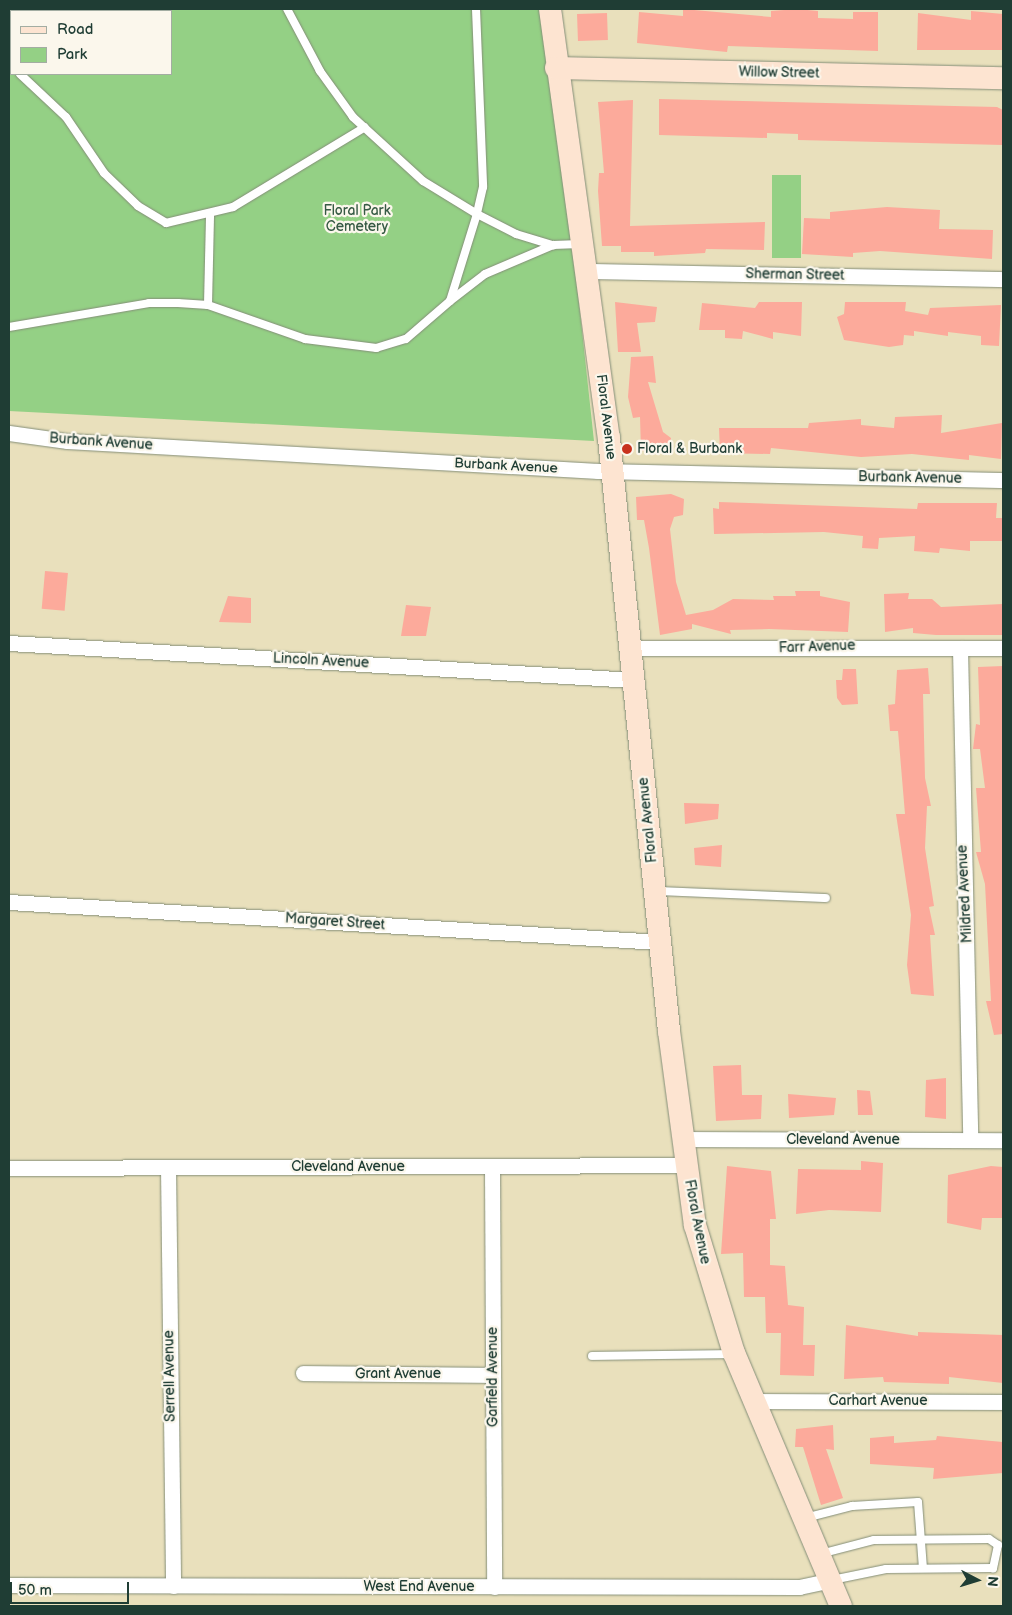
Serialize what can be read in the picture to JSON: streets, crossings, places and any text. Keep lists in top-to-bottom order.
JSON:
{
  "streets": {
    "street": [
      "Willow Street",
      "Sherman Street",
      "Floral Avenue",
      "Burbank Avenue",
      "Farr Avenue",
      "Lincoln Avenue",
      "Mildred Avenue",
      "Margaret Street",
      "Cleveland Avenue",
      "Grant Avenue",
      "Serrell Avenue",
      "Garfield Avenue",
      "Carhart Avenue",
      "West End Avenue"
    ]
  },
  "crossings": [
    ["Willow Street", "Floral Avenue"],
    ["Sherman Street", "Floral Avenue"],
    ["Floral Avenue", "Burbank Avenue"],
    ["Floral Avenue", "Farr Avenue"],
    ["Floral Avenue", "Lincoln Avenue"],
    ["Floral Avenue", "Margaret Street"],
    ["Floral Avenue", "Cleveland Avenue"],
    ["Floral Avenue", "Carhart Avenue"],
    ["Floral Avenue", "West End Avenue"],
    ["Farr Avenue", "Mildred Avenue"],
    ["Mildred Avenue", "Cleveland Avenue"],
    ["Cleveland Avenue", "Serrell Avenue"],
    ["Cleveland Avenue", "Garfield Avenue"],
    ["Grant Avenue", "Garfield Avenue"],
    ["Serrell Avenue", "West End Avenue"],
    ["Garfield Avenue", "West End Avenue"]
  ],
  "parks": ["Floral Park Cemetery"],
  "places": ["Floral & Burbank"],
  "legend": ["Road", "Park"],
  "scale_bar": "50 m",
  "north": "right"
}
